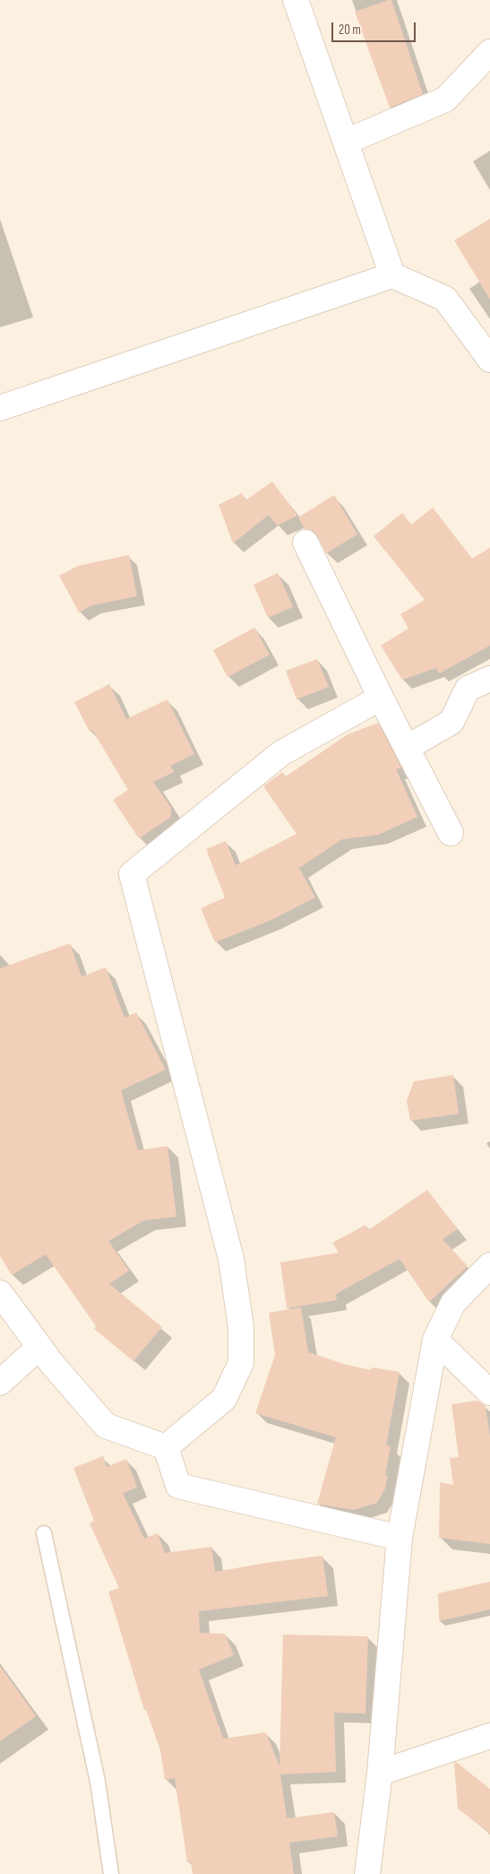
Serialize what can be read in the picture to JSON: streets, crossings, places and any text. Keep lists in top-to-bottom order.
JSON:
{
  "scale_bar": "20 m"
}
